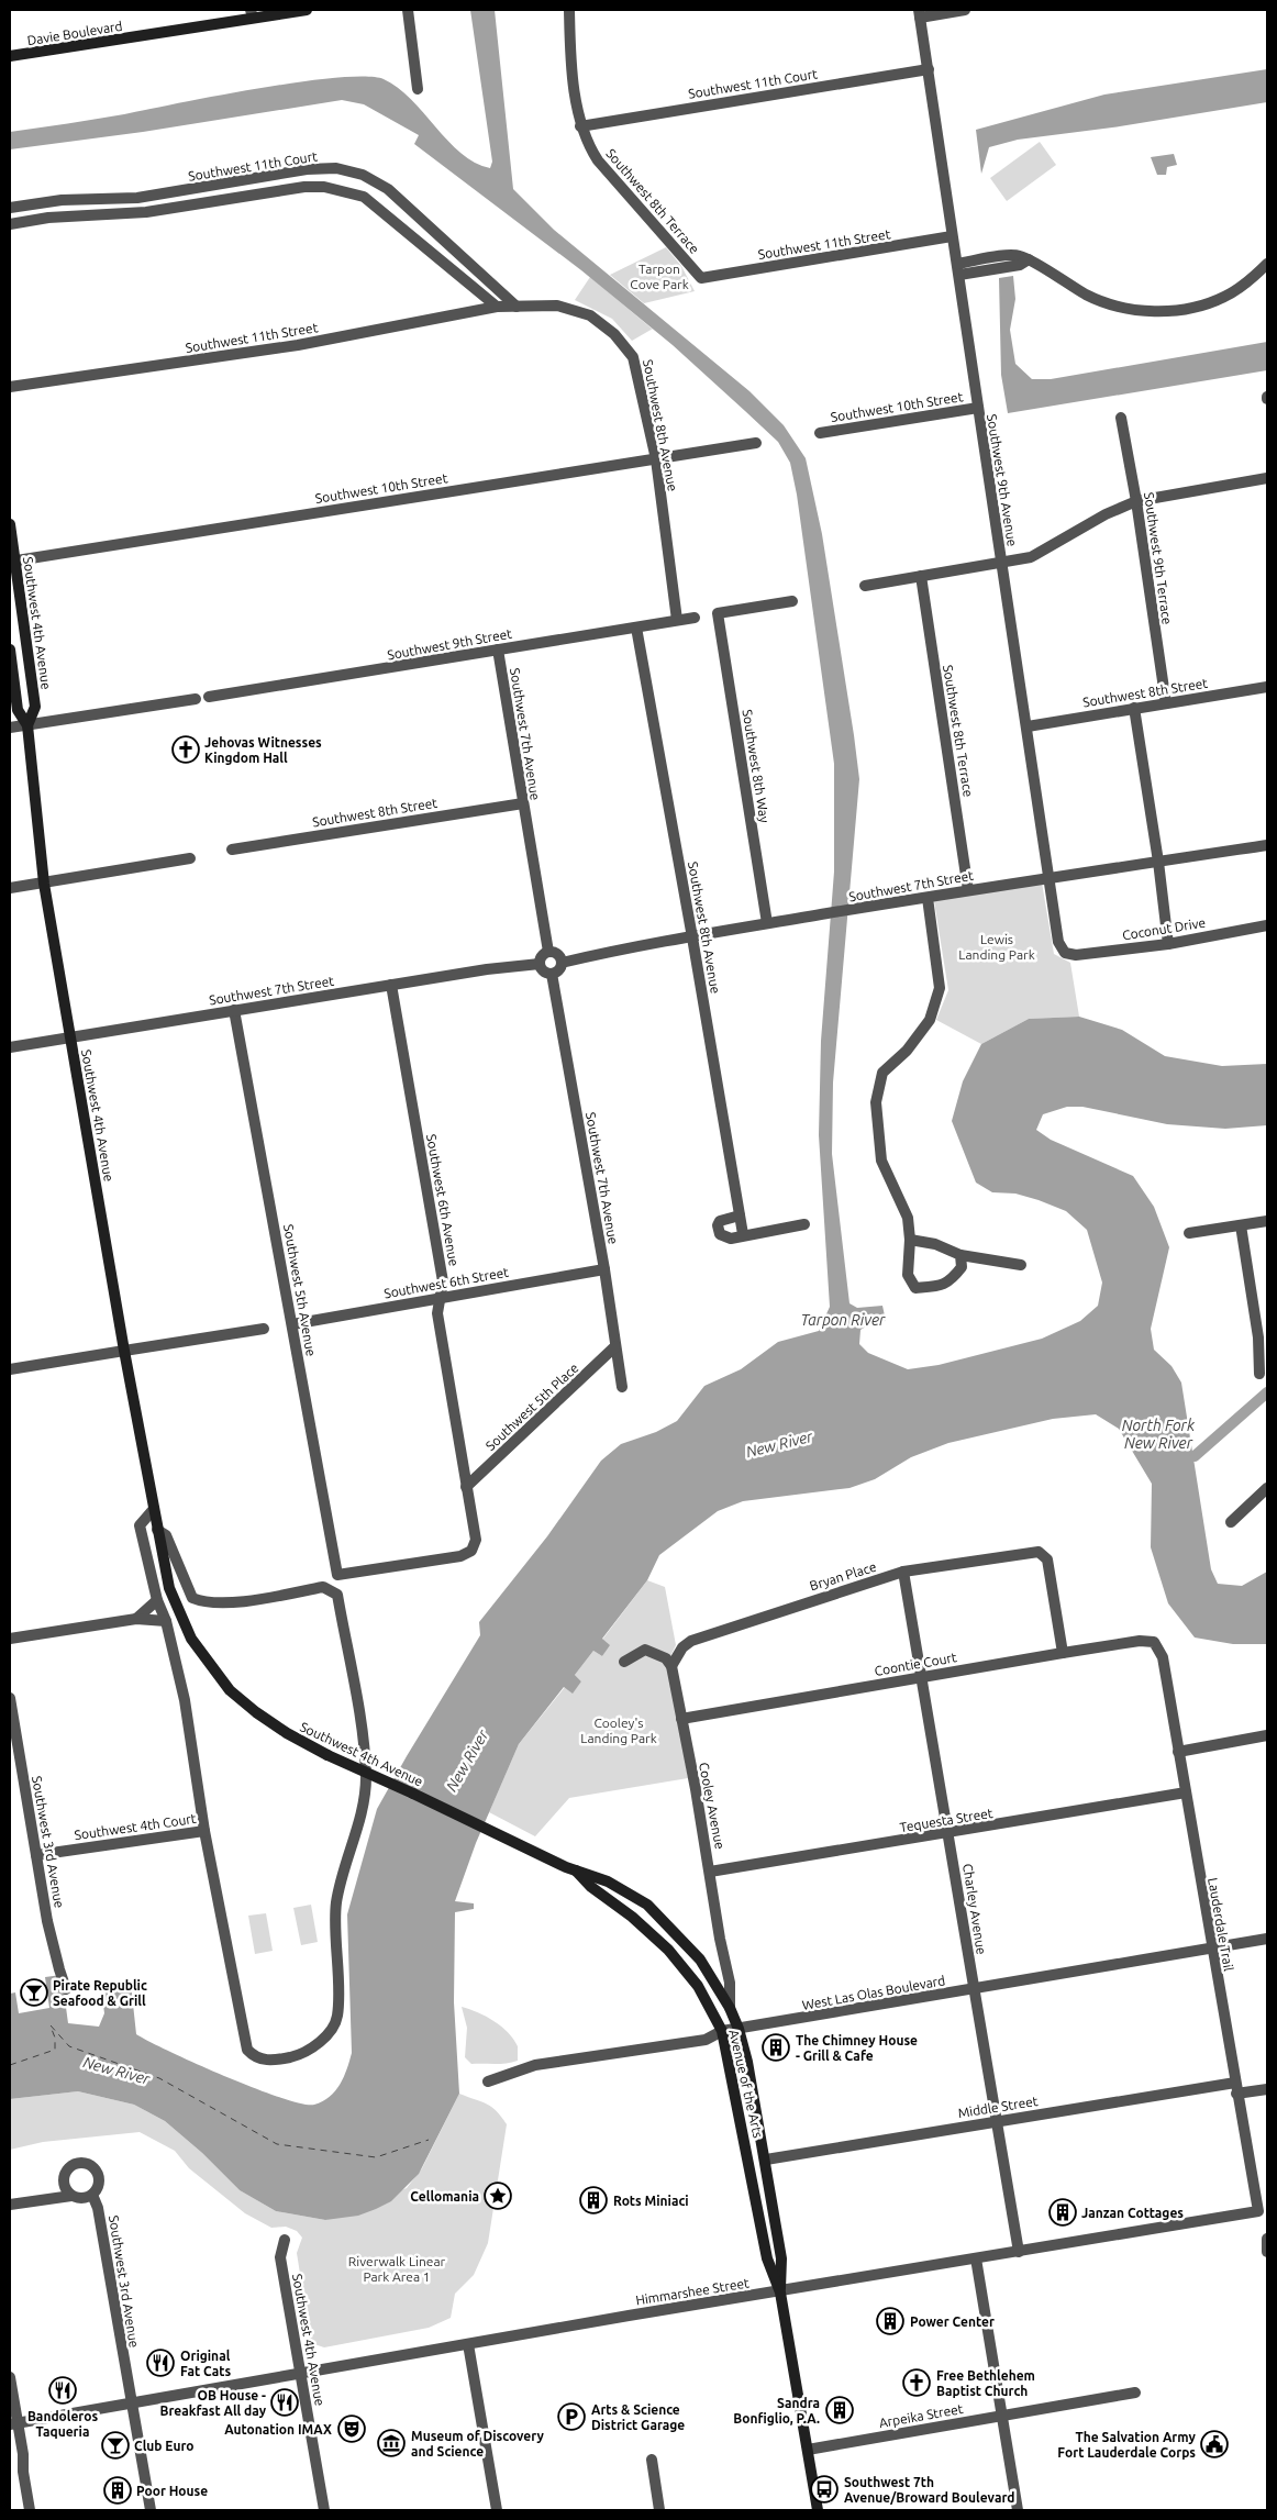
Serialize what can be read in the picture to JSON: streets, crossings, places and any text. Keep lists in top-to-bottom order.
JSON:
{
  "streets": {
    "main road": ["Davie Boulevard", "Southwest 4th Avenue", "Avenue of the Arts"],
    "street": [
      "Southwest 11th Court",
      "Southwest 8th Terrace",
      "Southwest 11th Street",
      "Southwest 10th Street",
      "Southwest 8th Avenue",
      "Southwest 9th Avenue",
      "Southwest 9th Terrace",
      "Southwest 9th Street",
      "Southwest 8th Street",
      "Southwest 7th Avenue",
      "Southwest 8th Way",
      "Southwest 7th Street",
      "Coconut Drive",
      "Southwest 6th Avenue",
      "Southwest 6th Street",
      "Southwest 5th Avenue",
      "Southwest 5th Place",
      "Bryan Place",
      "Coontie Court",
      "Cooley Avenue",
      "Tequesta Street",
      "Southwest 4th Court",
      "Southwest 3rd Avenue",
      "Charley Avenue",
      "Lauderdale Trail",
      "West Las Olas Boulevard",
      "Middle Street",
      "Himmarshee Street",
      "Arpeika Street"
    ]
  },
  "crossings": [
    ["Southwest 11th Court", "Southwest 8th Terrace"],
    ["Southwest 11th Court", "Southwest 8th Avenue"],
    ["Southwest 11th Court", "Southwest 9th Avenue"],
    ["Southwest 8th Terrace", "Southwest 11th Street"],
    ["Southwest 8th Terrace", "Southwest 7th Street"],
    ["Southwest 11th Street", "Southwest 8th Avenue"],
    ["Southwest 11th Street", "Southwest 9th Avenue"],
    ["Southwest 10th Street", "Southwest 8th Avenue"],
    ["Southwest 10th Street", "Southwest 9th Avenue"],
    ["Southwest 10th Street", "Southwest 4th Avenue"],
    ["Southwest 8th Avenue", "Southwest 9th Street"],
    ["Southwest 8th Avenue", "Southwest 7th Street"],
    ["Southwest 9th Avenue", "Southwest 8th Street"],
    ["Southwest 9th Avenue", "Southwest 7th Street"],
    ["Southwest 9th Avenue", "Coconut Drive"],
    ["Southwest 9th Terrace", "Southwest 8th Street"],
    ["Southwest 4th Avenue", "Southwest 7th Street"],
    ["Southwest 4th Avenue", "Cooley Avenue"],
    ["Southwest 4th Avenue", "West Las Olas Boulevard"],
    ["Southwest 4th Avenue", "Avenue of the Arts"],
    ["Southwest 4th Avenue", "Himmarshee Street"],
    ["Southwest 9th Street", "Southwest 7th Avenue"],
    ["Southwest 8th Street", "Southwest 7th Avenue"],
    ["Southwest 7th Avenue", "Southwest 7th Street"],
    ["Southwest 7th Avenue", "Southwest 6th Street"],
    ["Southwest 7th Avenue", "Southwest 5th Place"],
    ["Southwest 8th Way", "Southwest 7th Street"],
    ["Southwest 7th Street", "Southwest 6th Avenue"],
    ["Southwest 7th Street", "Southwest 5th Avenue"],
    ["Southwest 6th Avenue", "Southwest 6th Street"],
    ["Southwest 6th Avenue", "Southwest 5th Avenue"],
    ["Southwest 6th Avenue", "Southwest 5th Place"],
    ["Southwest 6th Street", "Southwest 5th Avenue"],
    ["Bryan Place", "Coontie Court"],
    ["Bryan Place", "Cooley Avenue"],
    ["Bryan Place", "Charley Avenue"],
    ["Coontie Court", "Cooley Avenue"],
    ["Coontie Court", "Charley Avenue"],
    ["Coontie Court", "Lauderdale Trail"],
    ["Cooley Avenue", "Tequesta Street"],
    ["Tequesta Street", "Charley Avenue"],
    ["Tequesta Street", "Lauderdale Trail"],
    ["Southwest 4th Court", "Southwest 3rd Avenue"],
    ["Southwest 3rd Avenue", "Himmarshee Street"],
    ["Charley Avenue", "West Las Olas Boulevard"],
    ["Charley Avenue", "Middle Street"],
    ["Charley Avenue", "Himmarshee Street"],
    ["Lauderdale Trail", "West Las Olas Boulevard"],
    ["Lauderdale Trail", "Middle Street"],
    ["Lauderdale Trail", "Himmarshee Street"],
    ["West Las Olas Boulevard", "Avenue of the Arts"],
    ["Avenue of the Arts", "Middle Street"],
    ["Avenue of the Arts", "Himmarshee Street"],
    ["Avenue of the Arts", "Arpeika Street"]
  ],
  "water": ["Tarpon River", "North Fork New River", "New River"],
  "parks": [
    "Tarpon Cove Park",
    "Lewis Landing Park",
    "Cooley's Landing Park",
    "Riverwalk Linear Park Area 1"
  ],
  "places": {
    "church": ["Jehovas Witnesses Kingdom Hall", "Free Bethlehem Baptist Church"],
    "bar": ["Pirate Republic Seafood & Grill", "Club Euro"],
    "building": [
      "The Chimney House - Grill & Cafe",
      "Rots Miniaci",
      "Janzan Cottages",
      "Power Center",
      "Sandra Bonfiglio, P.A.",
      "Poor House"
    ],
    "place": ["Cellomania"],
    "restaurant": ["Original Fat Cats", "Bandoleros Taqueria", "OB House - Breakfast All day"],
    "parking": ["Arts & Science District Garage"],
    "theatre": ["Autonation IMAX"],
    "museum": ["Museum of Discovery and Science"],
    "public building": ["The Salvation Army Fort Lauderdale Corps"],
    "bus stop": ["Southwest 7th Avenue/Broward Boulevard"]
  }
}
